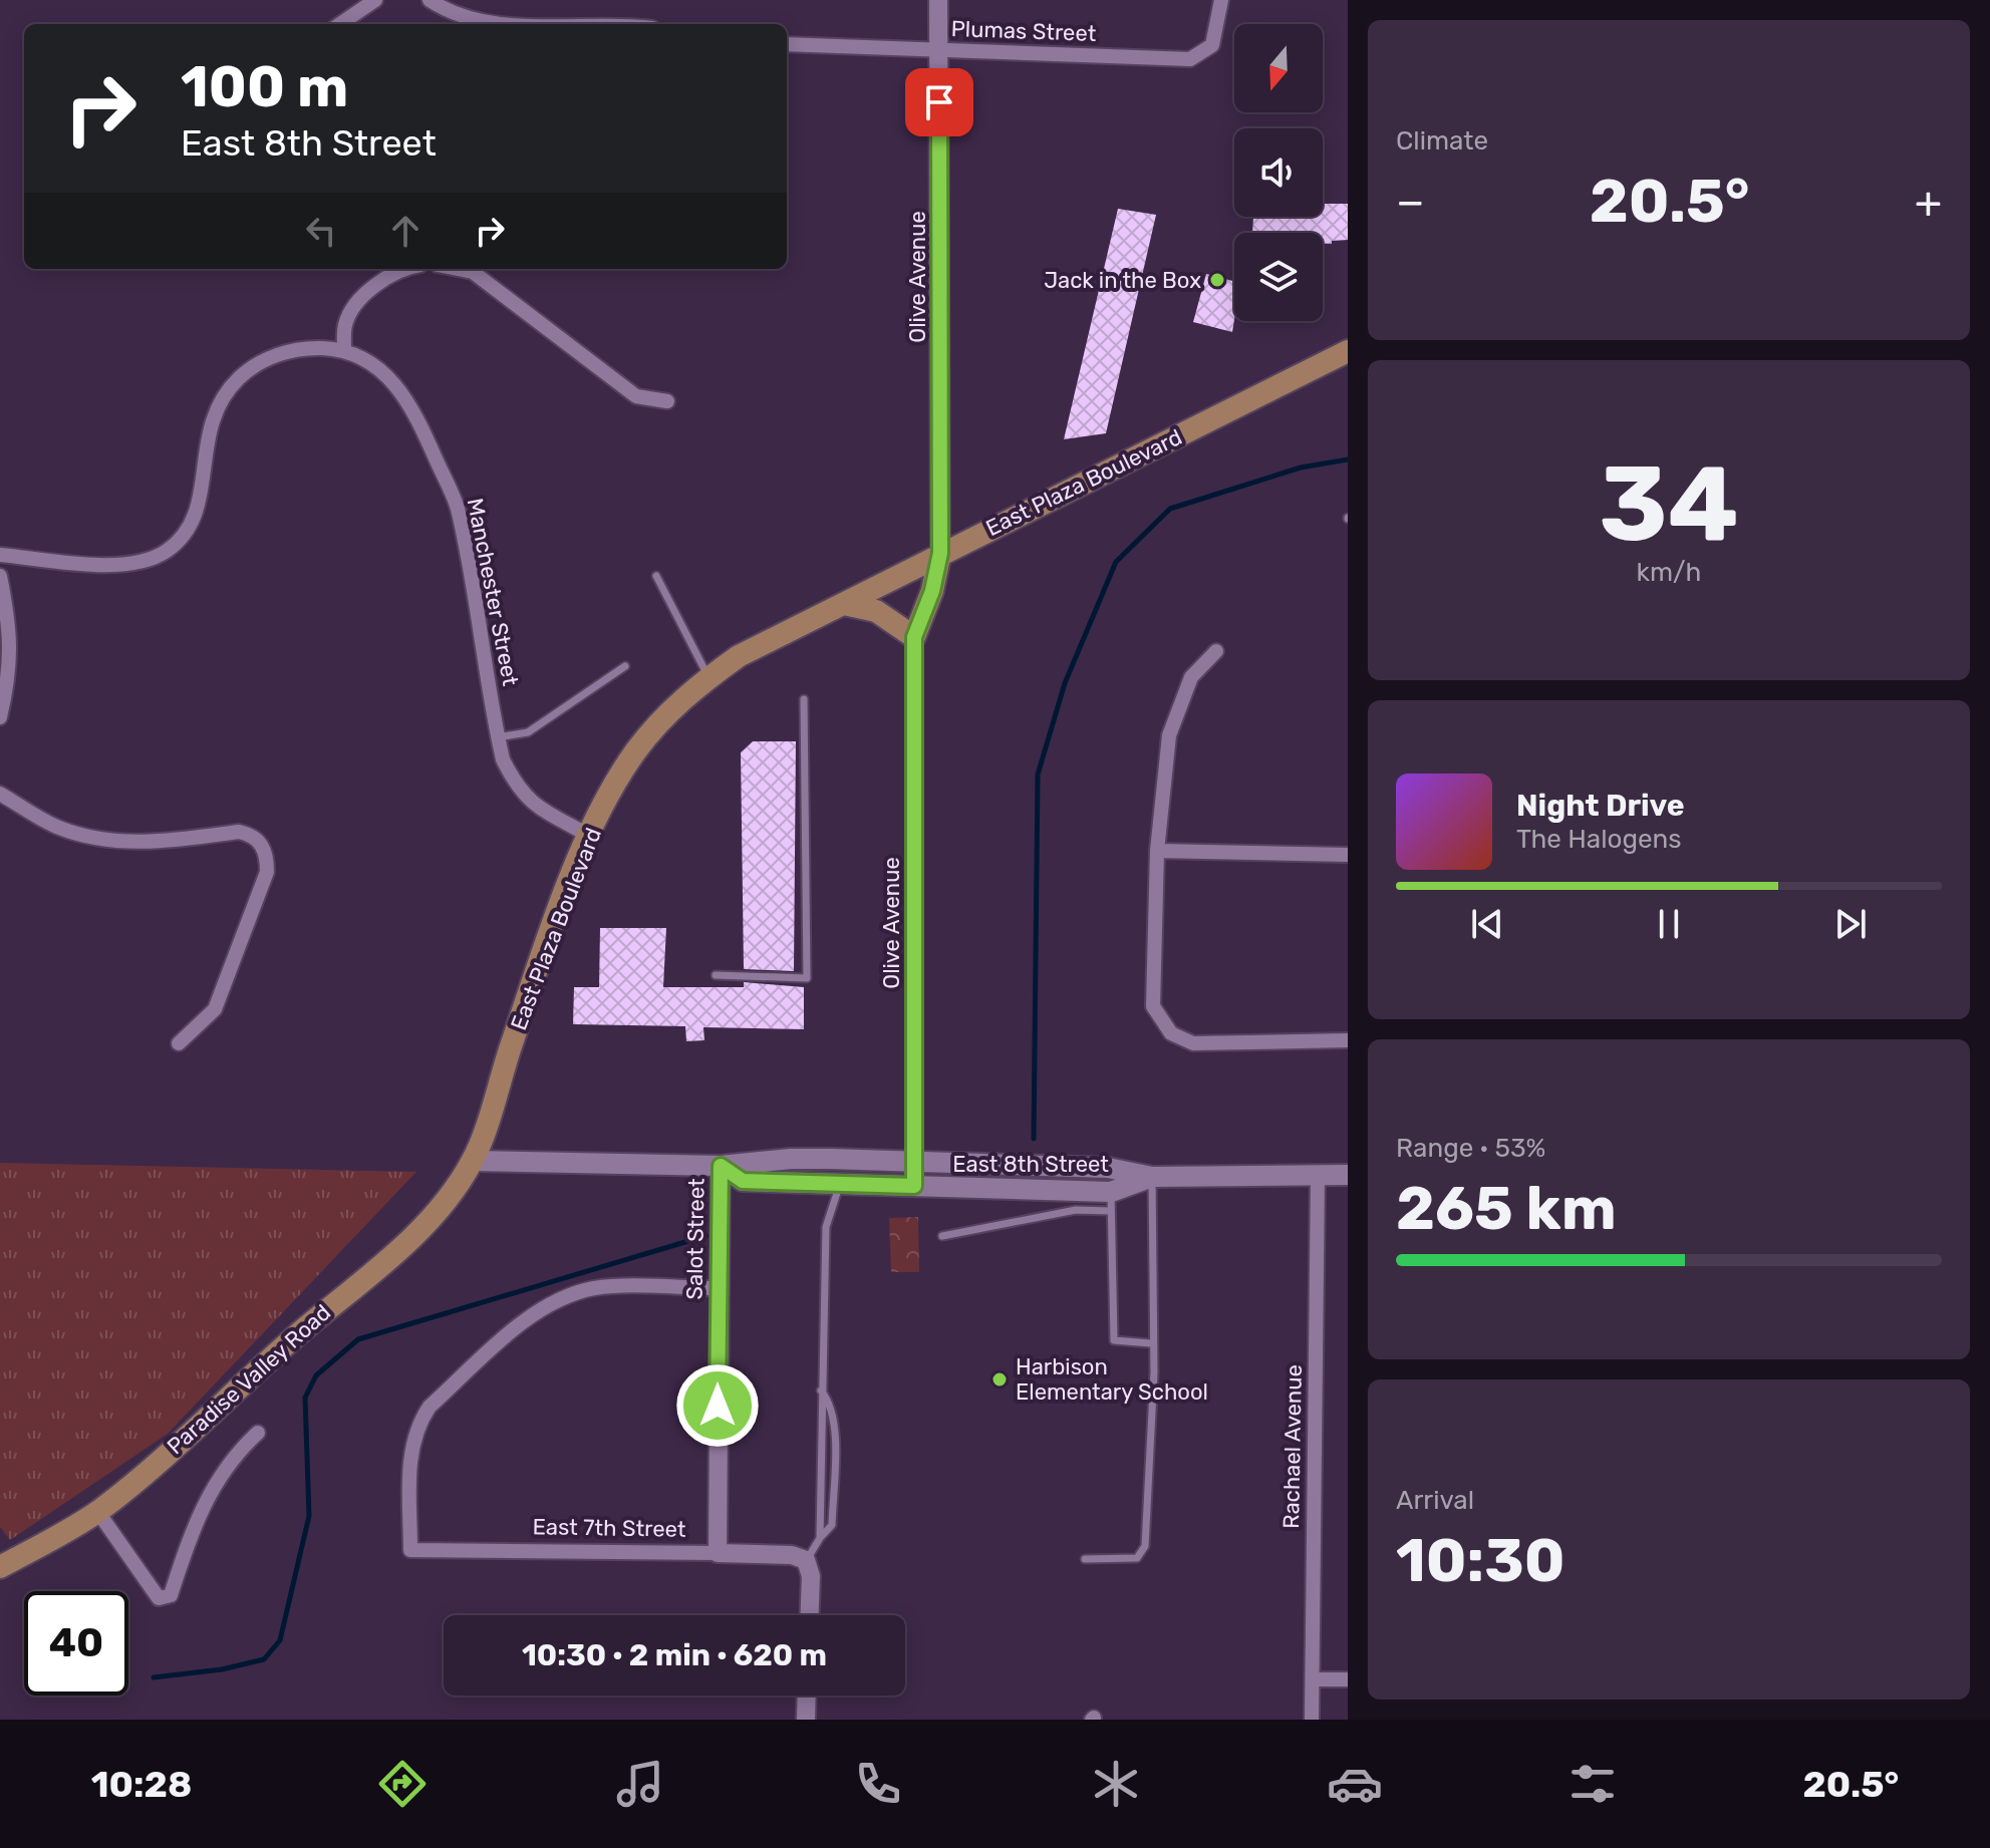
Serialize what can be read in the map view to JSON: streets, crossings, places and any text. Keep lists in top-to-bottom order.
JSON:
{
  "streets": {
    "main road": ["East Plaza Boulevard", "East 8th Street", "Paradise Valley Road"],
    "street": [
      "Plumas Street",
      "Olive Avenue",
      "Manchester Street",
      "Salot Street",
      "Rachael Avenue",
      "East 7th Street"
    ]
  },
  "crossings": [
    ["Plumas Street", "Olive Avenue"],
    ["Olive Avenue", "East Plaza Boulevard"],
    ["Olive Avenue", "East 8th Street"],
    ["East Plaza Boulevard", "Manchester Street"],
    ["East Plaza Boulevard", "East 8th Street"],
    ["East Plaza Boulevard", "Paradise Valley Road"],
    ["East 8th Street", "Salot Street"],
    ["East 8th Street", "Paradise Valley Road"],
    ["East 8th Street", "Rachael Avenue"],
    ["Salot Street", "East 7th Street"]
  ],
  "places": ["Jack in the Box", "Harbison Elementary School"],
  "north": "bottom",
  "page": {
    "tile": [
      "Climate",
      ["34", "km/h"],
      ["Range · 53%", "265 km"],
      ["Arrival", "10:30"]
    ],
    "turn": ["100 m", "East 8th Street"],
    "heat": ["−", "20.5°", "+"],
    "song": ["Night Drive", "The Halogens"],
    "limit": "40",
    "trip": "10:30 · 2 min · 620 m",
    "tabs": ["10:28", "20.5°"]
  }
}
